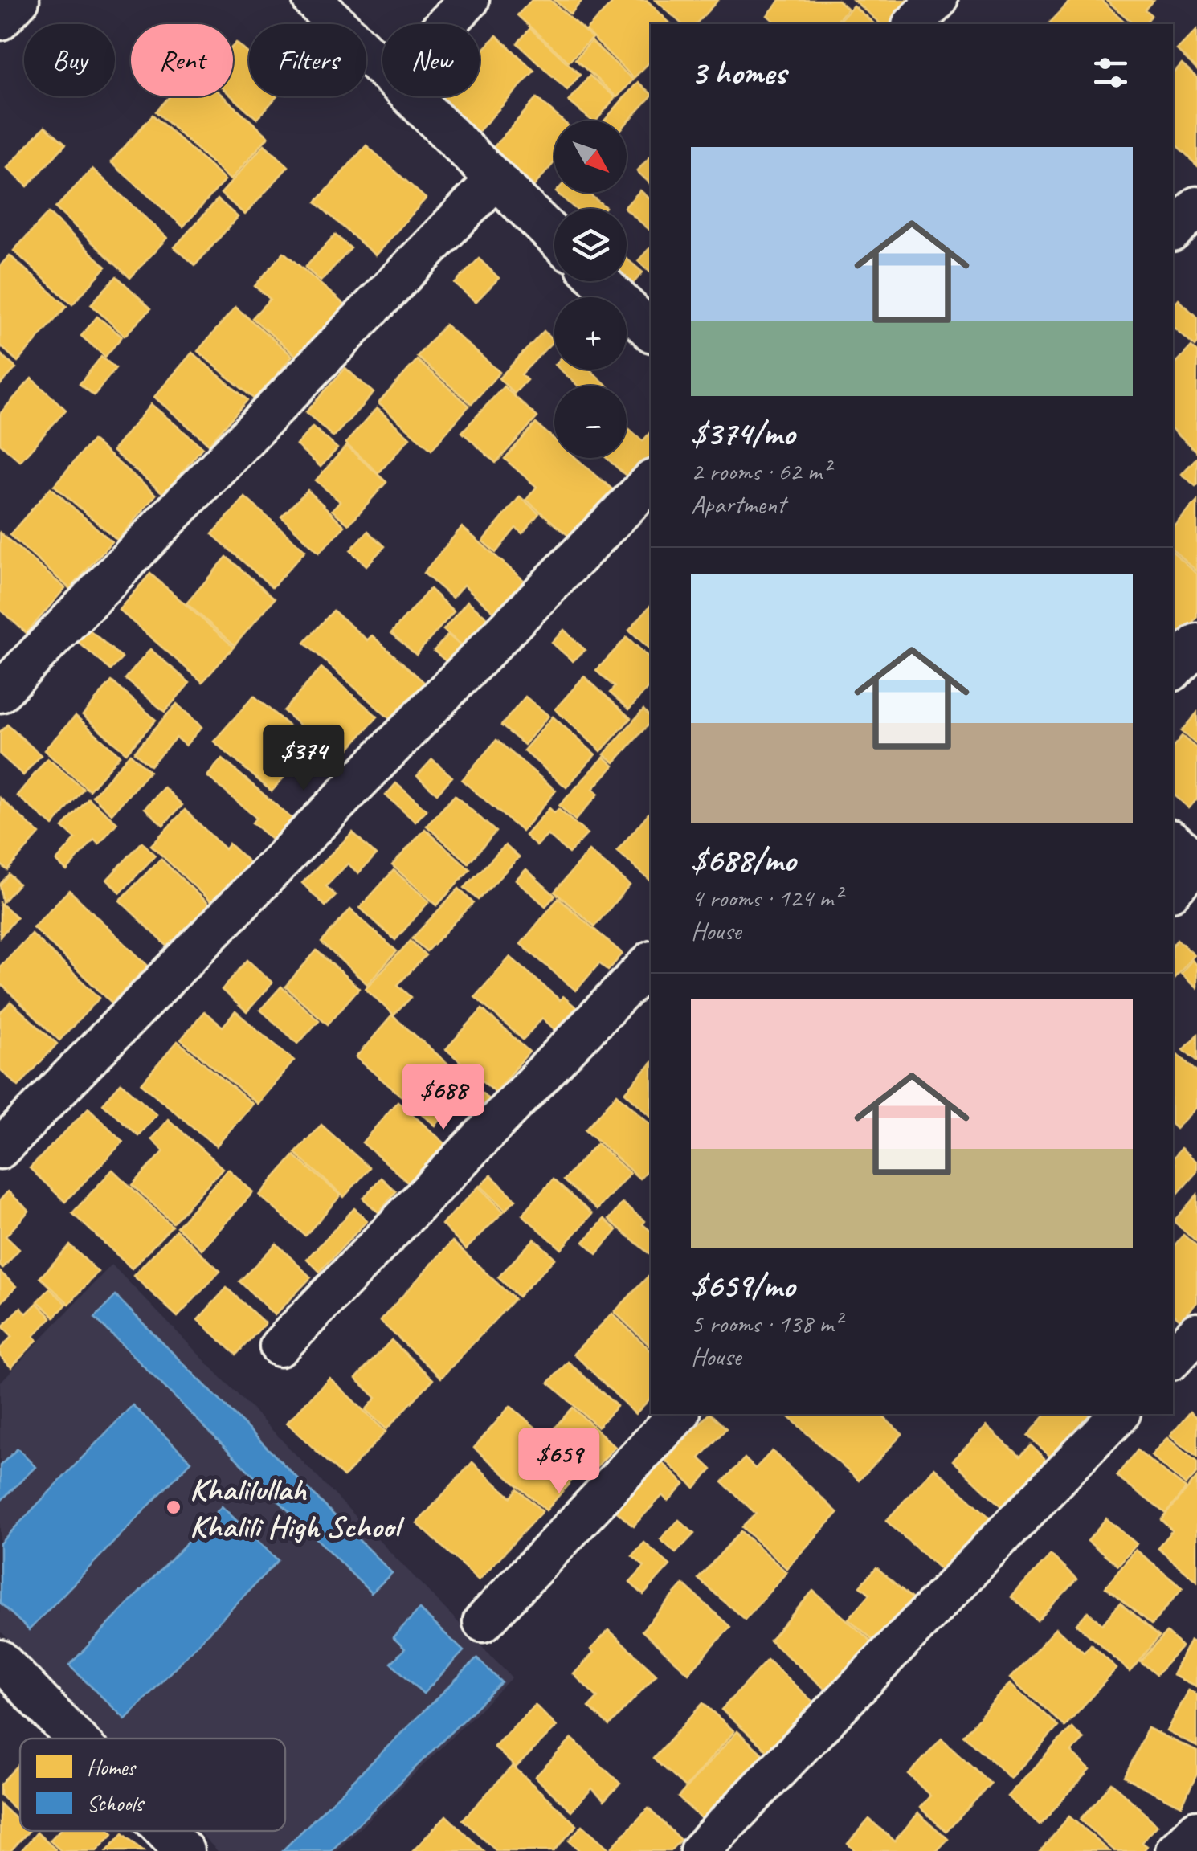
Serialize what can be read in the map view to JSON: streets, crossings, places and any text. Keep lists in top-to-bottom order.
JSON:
{
  "places": ["Khalilullah Khalili High School"],
  "legend": ["Homes", "Schools"],
  "north": "bottom right",
  "page": {
    "chip": [
      "Buy",
      "Rent",
      "Filters",
      "New"
    ],
    "heading": "3 homes",
    "map_buttons": ["+", "−"],
    "list": [
      {
        "name": "$374/mo",
        "note": "2 rooms · 62 m² · Apartment"
      },
      {
        "name": "$688/mo",
        "note": "4 rooms · 124 m² · House"
      },
      {
        "name": "$659/mo",
        "note": "5 rooms · 138 m² · House"
      }
    ],
    "price": ["$374", "$688", "$659"]
  }
}
